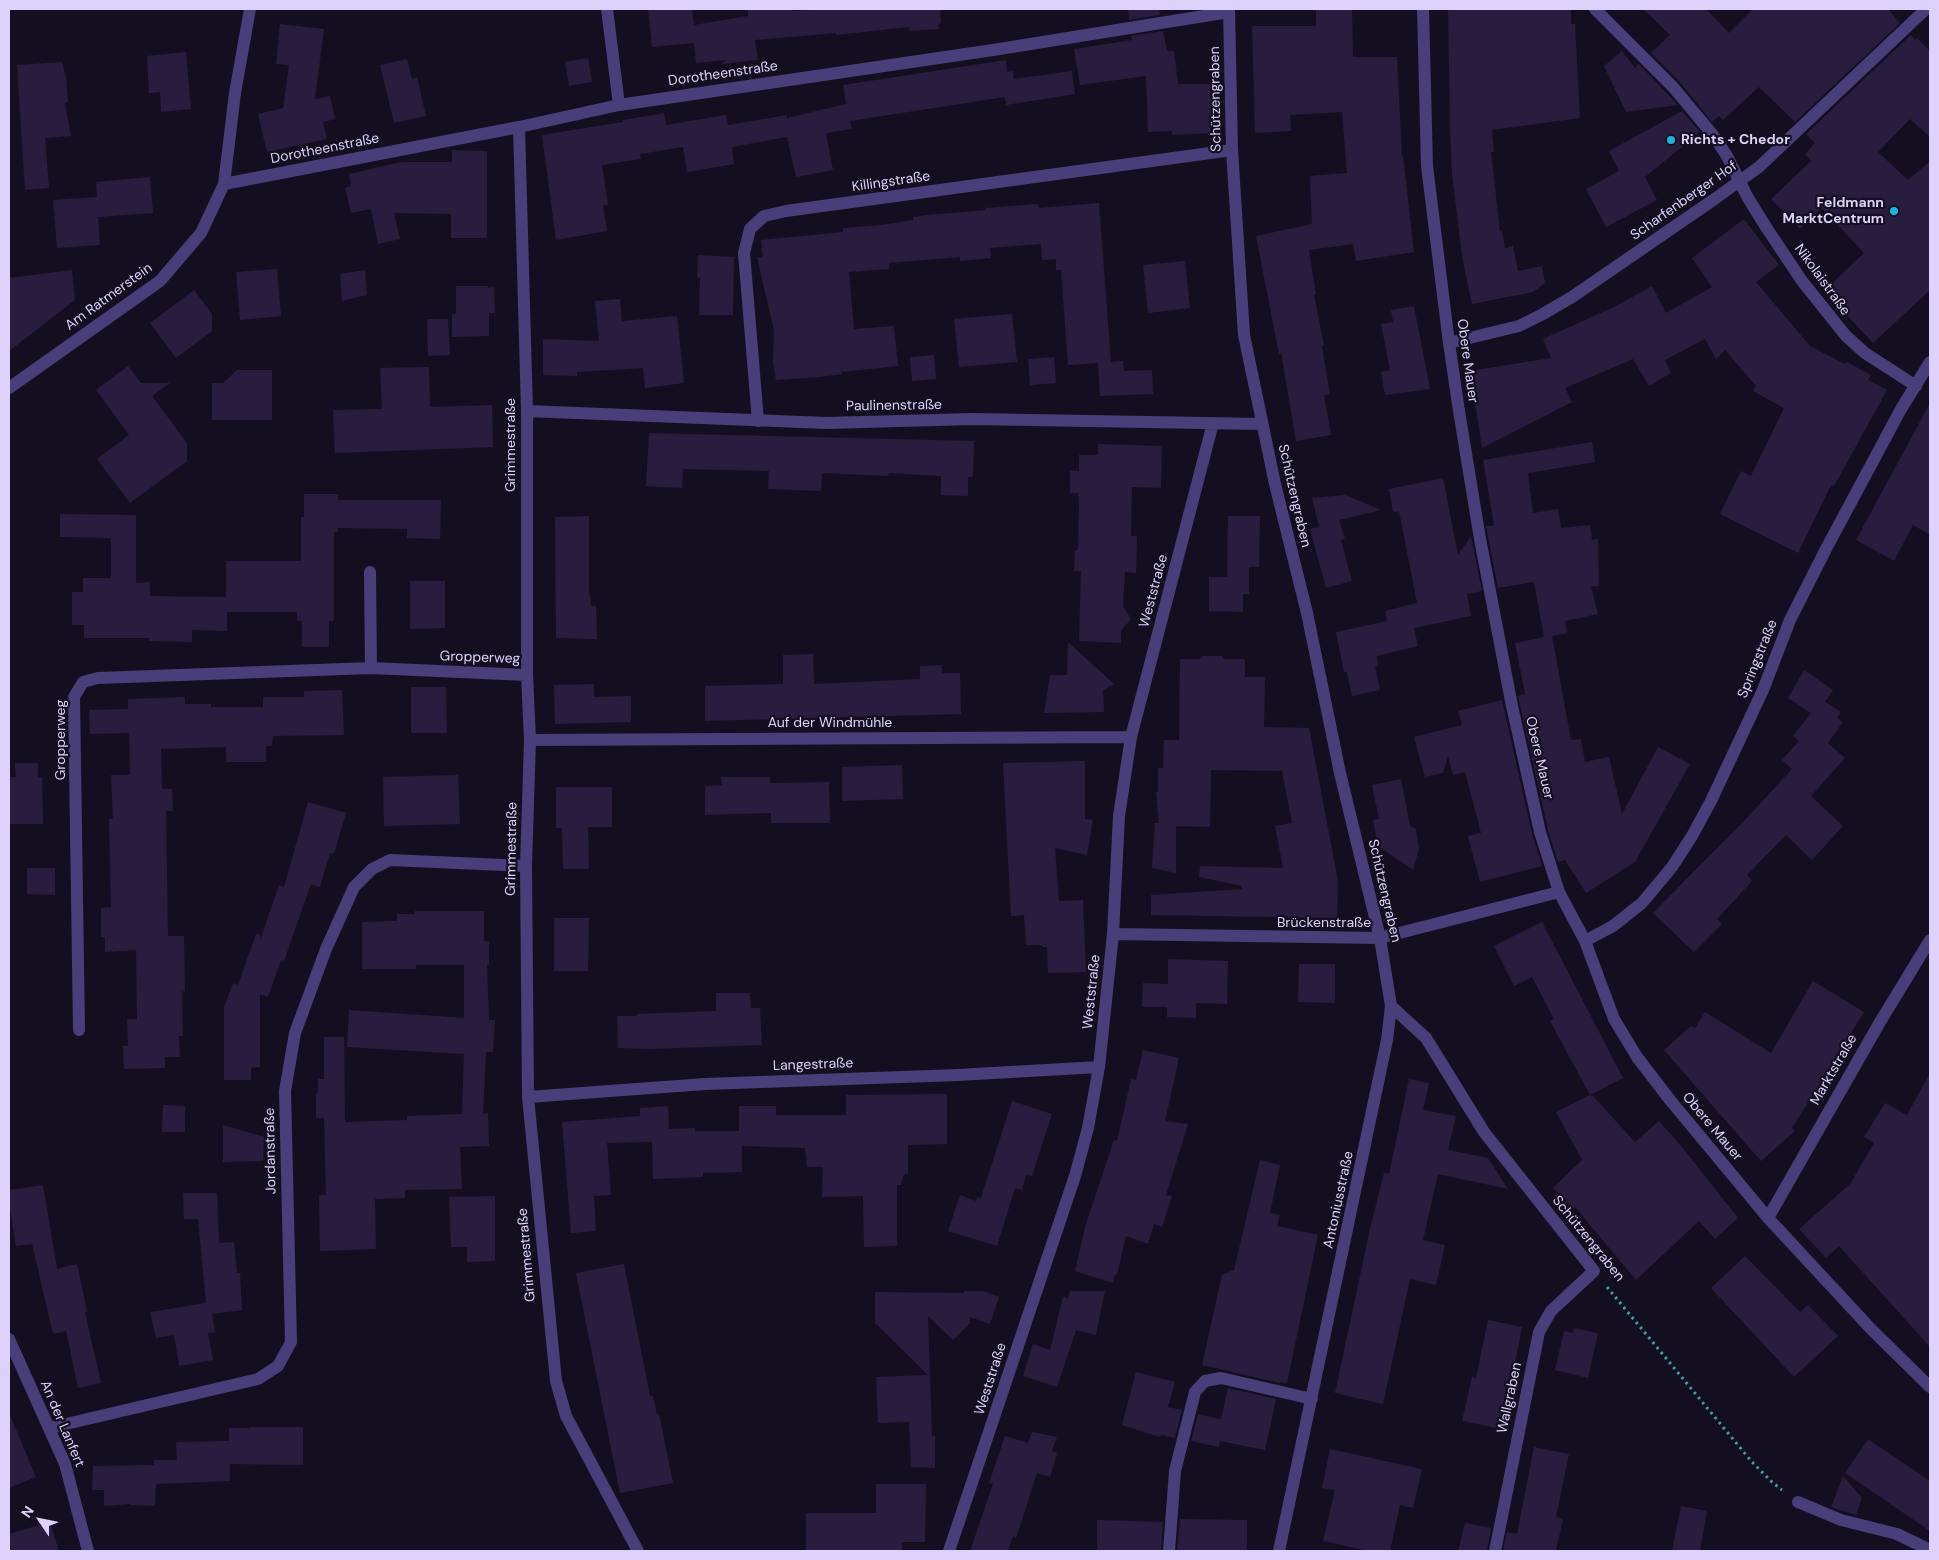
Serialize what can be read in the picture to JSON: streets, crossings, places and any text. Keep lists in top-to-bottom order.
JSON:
{
  "streets": {
    "street": [
      "Dorotheenstraße",
      "Schützengraben",
      "Killingstraße",
      "Scharfenberger Hof",
      "Nikolaistraße",
      "Am Ratmerstein",
      "Obere Mauer",
      "Paulinenstraße",
      "Grimmestraße",
      "Weststraße",
      "Gropperweg",
      "Springstraße",
      "Auf der Windmühle",
      "Brückenstraße",
      "Langestraße",
      "Marktstraße",
      "Jordanstraße",
      "Antoniusstraße",
      "Wallgraben",
      "An der Lanfert"
    ]
  },
  "crossings": [
    ["Dorotheenstraße", "Schützengraben"],
    ["Dorotheenstraße", "Am Ratmerstein"],
    ["Dorotheenstraße", "Grimmestraße"],
    ["Schützengraben", "Killingstraße"],
    ["Schützengraben", "Paulinenstraße"],
    ["Schützengraben", "Brückenstraße"],
    ["Schützengraben", "Antoniusstraße"],
    ["Schützengraben", "Wallgraben"],
    ["Killingstraße", "Paulinenstraße"],
    ["Scharfenberger Hof", "Nikolaistraße"],
    ["Scharfenberger Hof", "Obere Mauer"],
    ["Nikolaistraße", "Springstraße"],
    ["Obere Mauer", "Springstraße"],
    ["Obere Mauer", "Brückenstraße"],
    ["Obere Mauer", "Marktstraße"],
    ["Paulinenstraße", "Grimmestraße"],
    ["Paulinenstraße", "Weststraße"],
    ["Grimmestraße", "Gropperweg"],
    ["Grimmestraße", "Auf der Windmühle"],
    ["Grimmestraße", "Langestraße"],
    ["Grimmestraße", "Jordanstraße"],
    ["Weststraße", "Auf der Windmühle"],
    ["Weststraße", "Brückenstraße"],
    ["Weststraße", "Langestraße"],
    ["Jordanstraße", "An der Lanfert"]
  ],
  "places": ["Richts + Chedor", "Feldmann MarktCentrum"],
  "north": "top left"
}
